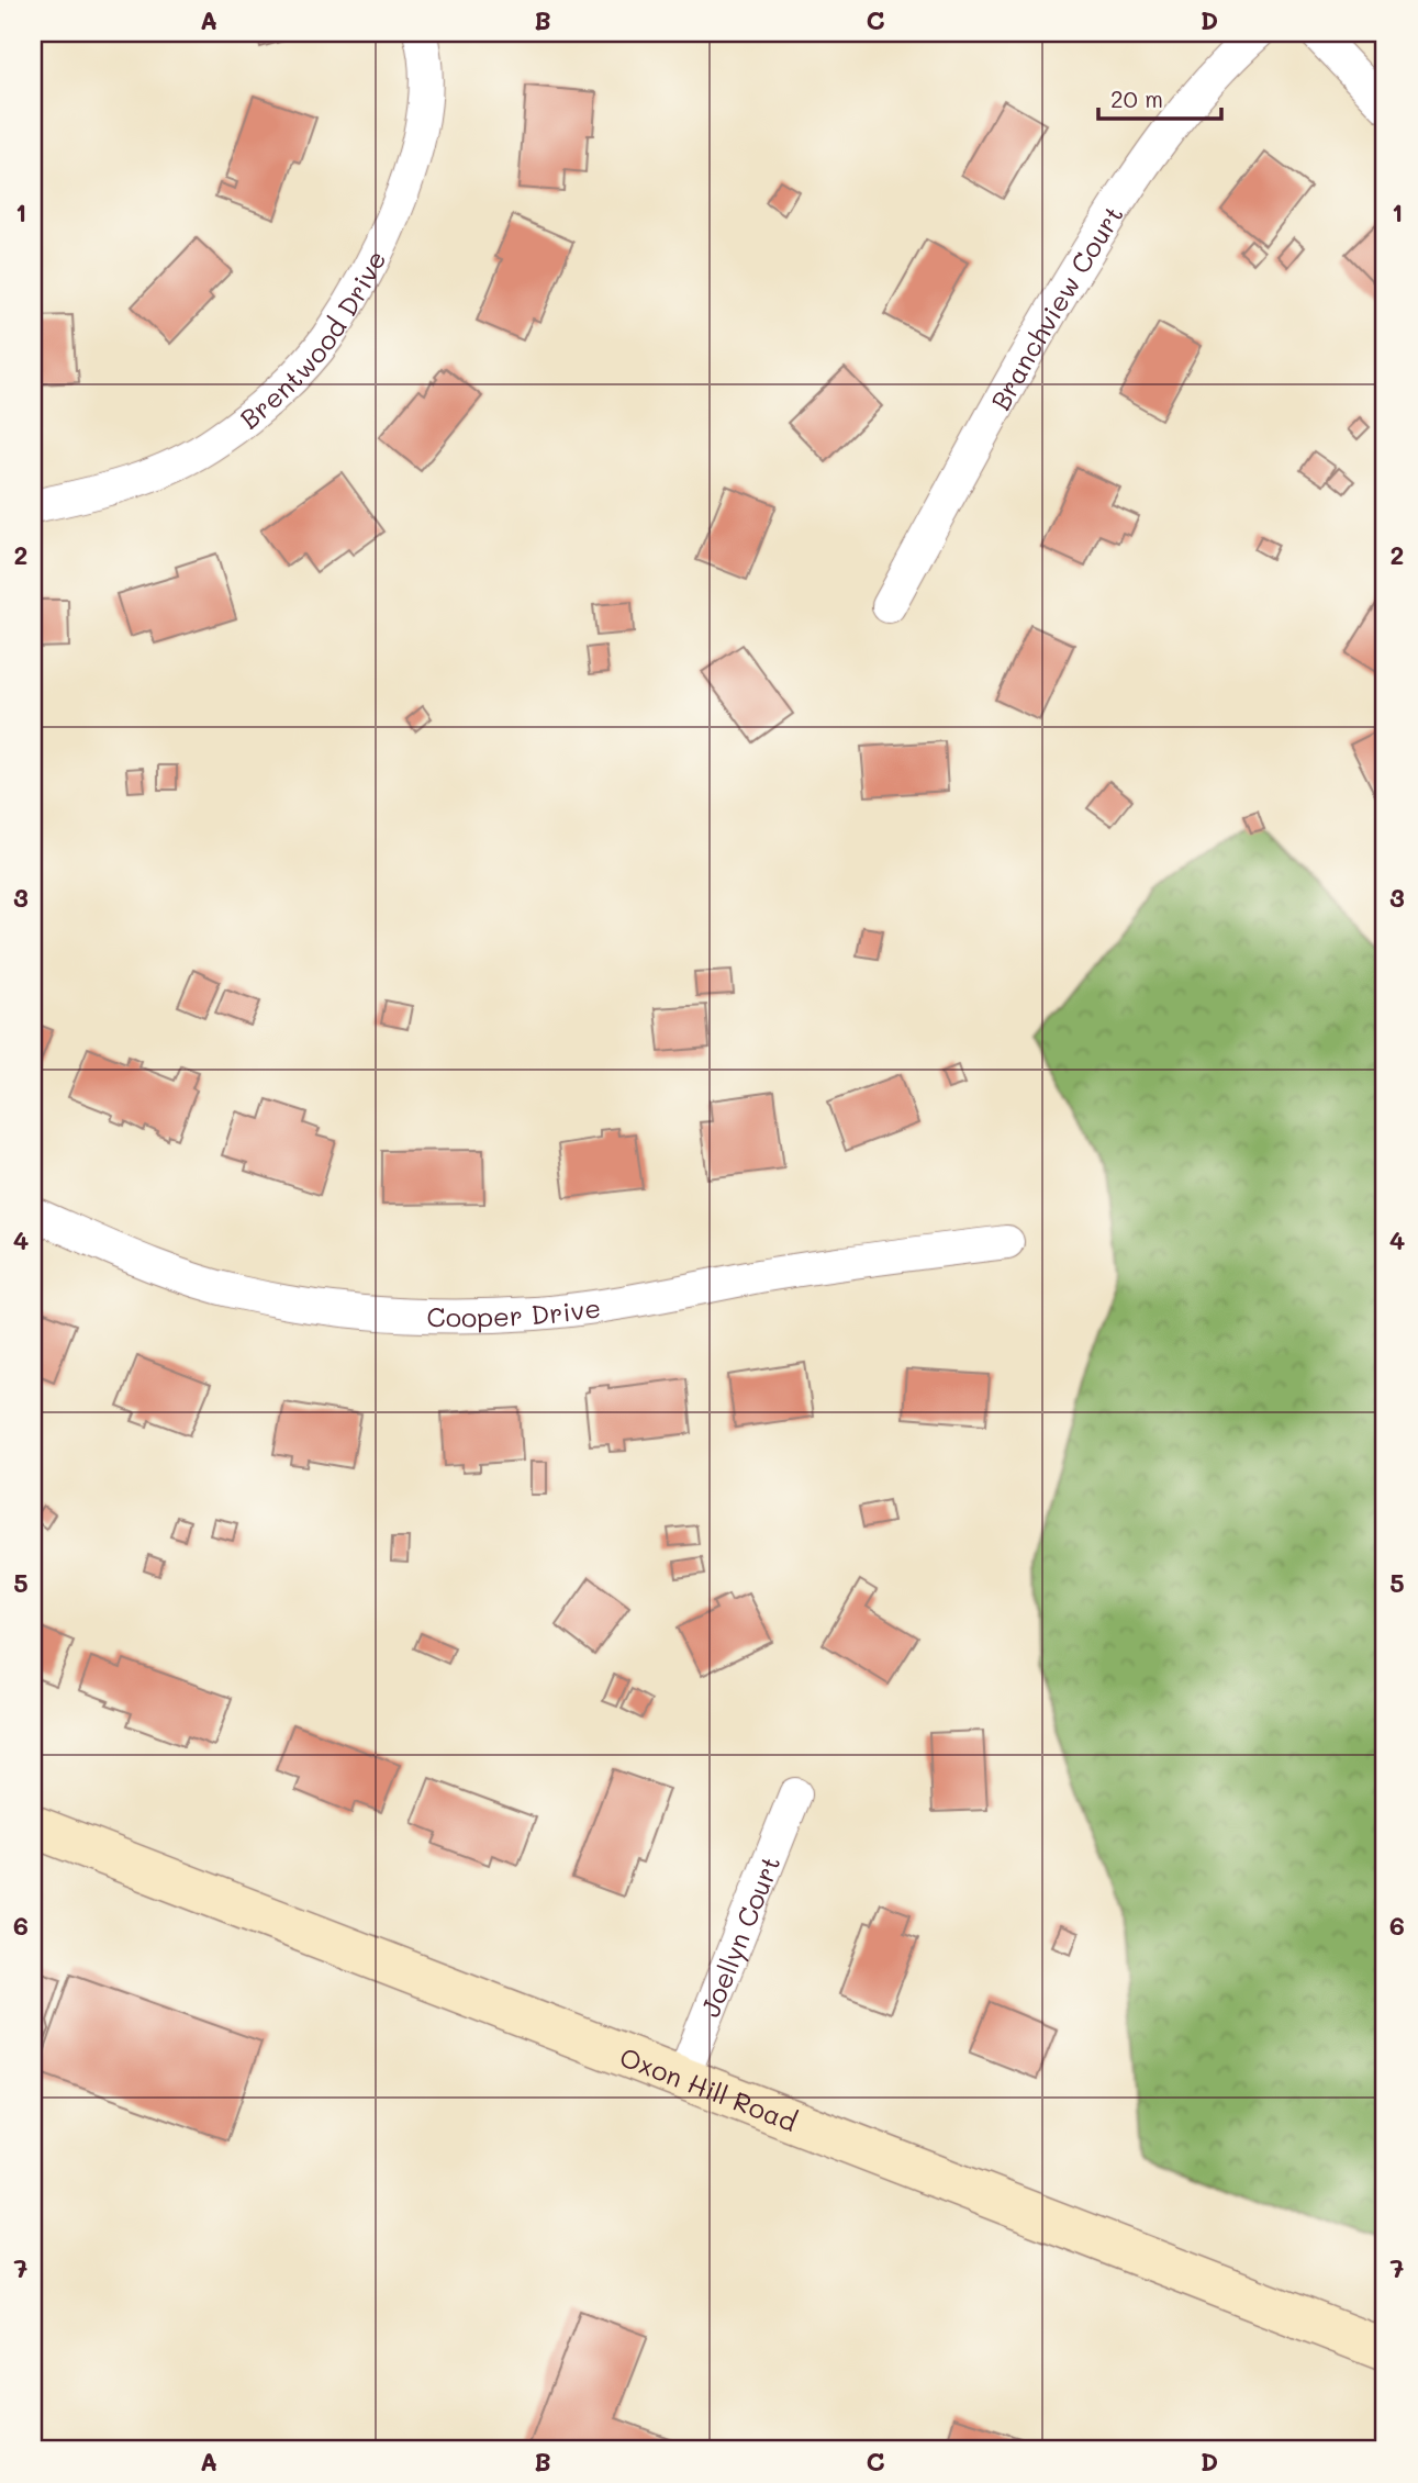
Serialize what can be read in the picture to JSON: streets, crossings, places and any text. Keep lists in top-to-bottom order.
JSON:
{
  "streets": {
    "main road": ["Oxon Hill Road"],
    "street": [
      "Branchview Court",
      "Brentwood Drive",
      "Cooper Drive",
      "Joellyn Court"
    ]
  },
  "crossings": [
    ["Joellyn Court", "Oxon Hill Road"]
  ],
  "scale_bar": "20 m",
  "grid": {
    "columns": [
      "A",
      "B",
      "C",
      "D"
    ],
    "rows": [
      "1",
      "2",
      "3",
      "4",
      "5",
      "6",
      "7"
    ]
  }
}
